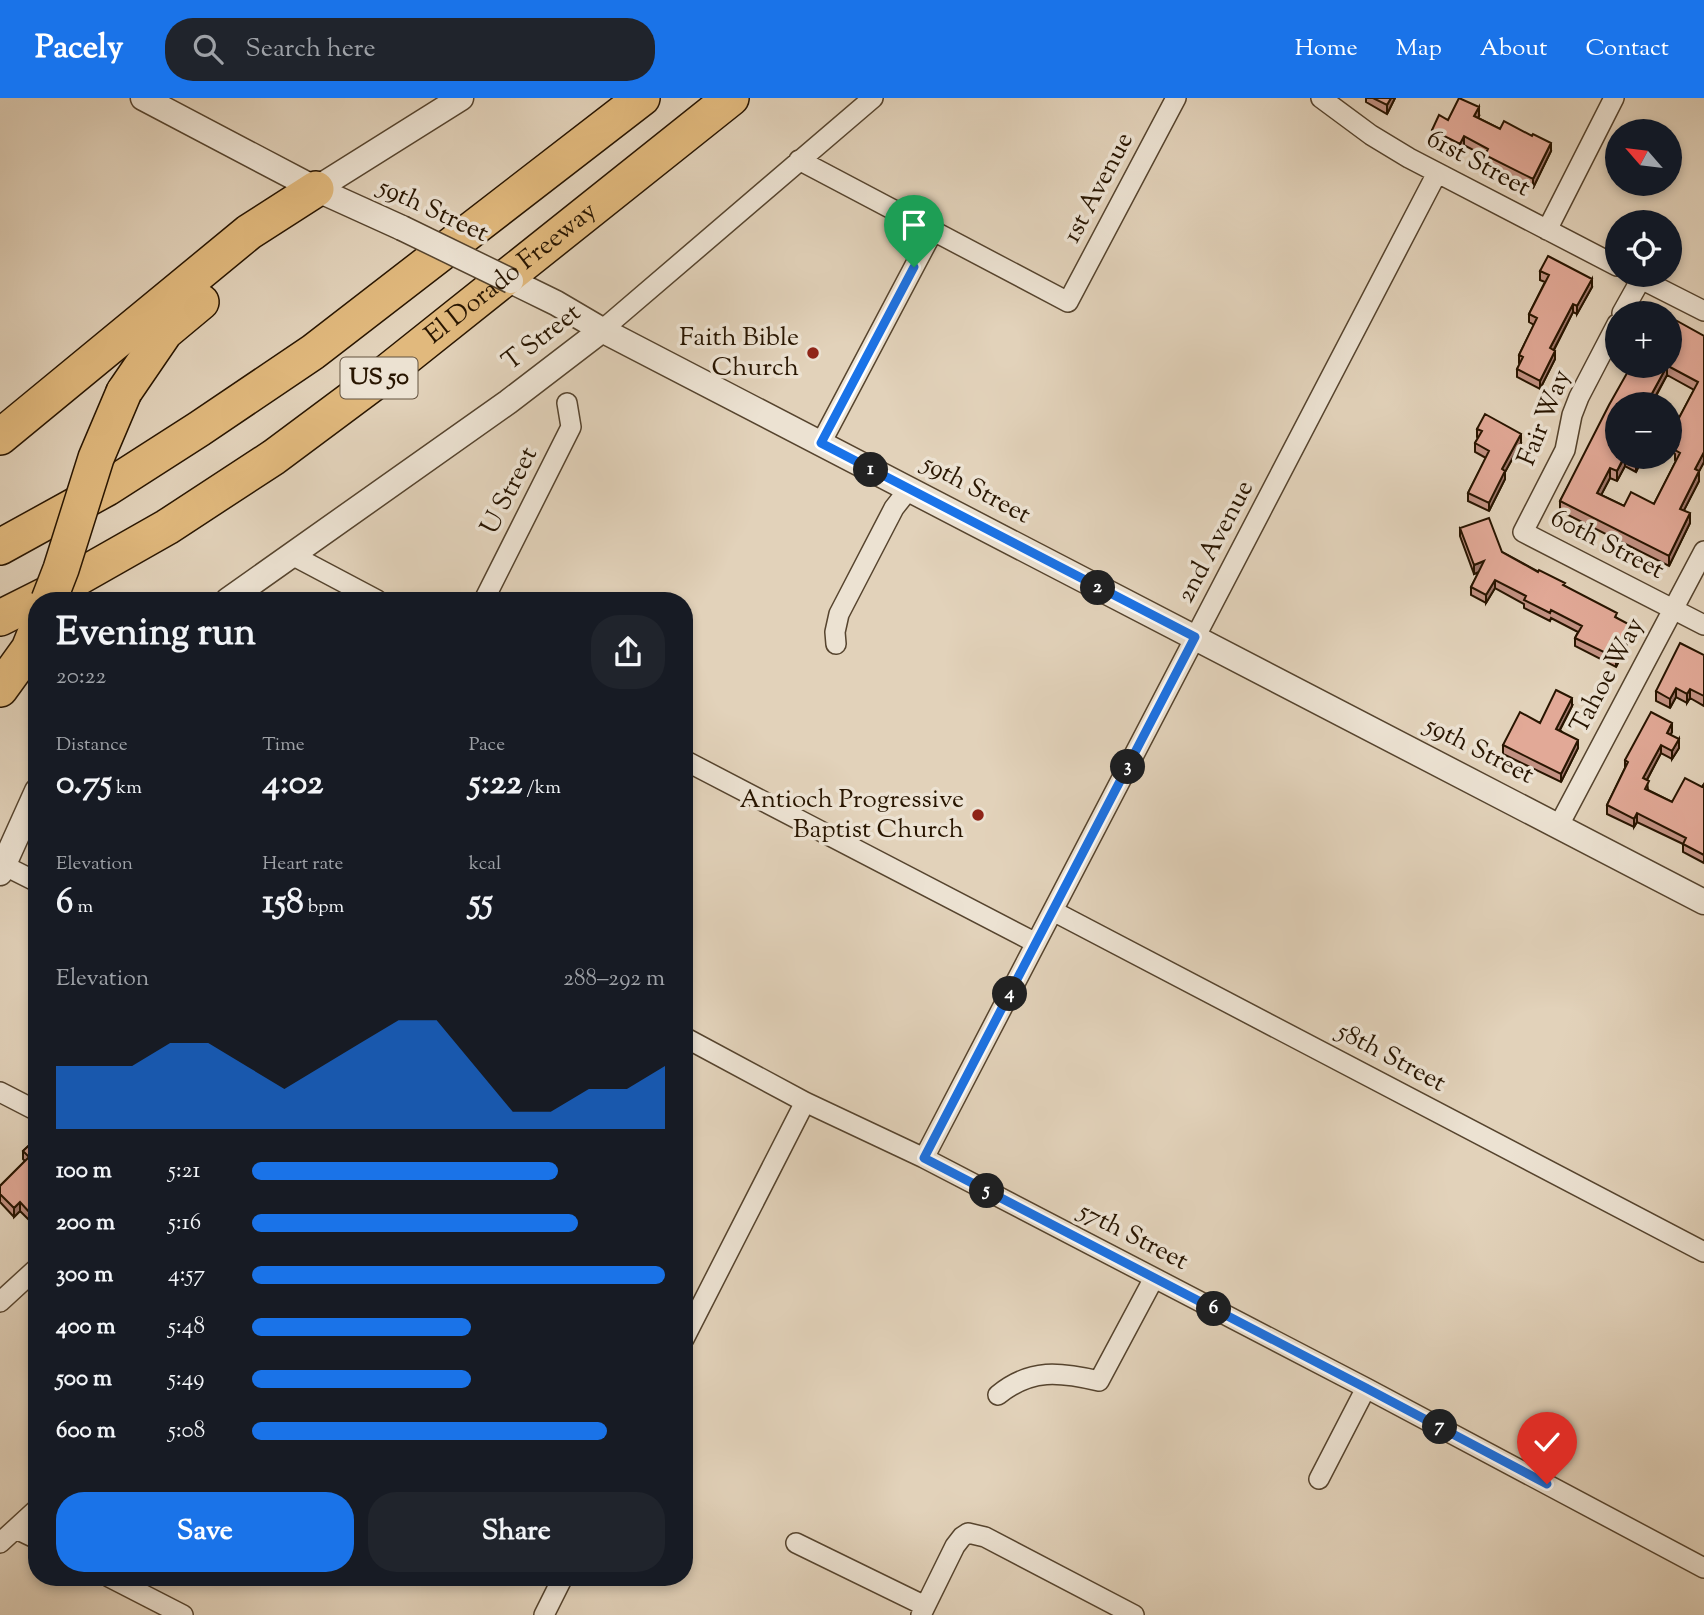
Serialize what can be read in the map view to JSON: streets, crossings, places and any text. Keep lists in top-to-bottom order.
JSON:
{
  "streets": {
    "highway": ["El Dorado Freeway", "US 50"],
    "street": [
      "61st Street",
      "1st Avenue",
      "59th Street",
      "T Street",
      "Fair Way",
      "U Street",
      "2nd Avenue",
      "60th Street",
      "Tahoe Way",
      "58th Street",
      "57th Street"
    ]
  },
  "crossings": [
    ["61st Street", "2nd Avenue"],
    ["59th Street", "T Street"],
    ["59th Street", "2nd Avenue"],
    ["59th Street", "Tahoe Way"],
    ["Fair Way", "60th Street"],
    ["2nd Avenue", "58th Street"],
    ["2nd Avenue", "57th Street"],
    ["60th Street", "Tahoe Way"]
  ],
  "places": ["Faith Bible Church", "Antioch Progressive Baptist Church"],
  "north": "top left",
  "page": {
    "header": "Pacely",
    "search": "Search here",
    "nav": [
      "Home",
      "Map",
      "About",
      "Contact"
    ],
    "map_buttons": ["+", "−"],
    "pins": [
      "1",
      "2",
      "3",
      "4",
      "5",
      "6",
      "7"
    ],
    "heading": ["Evening run", "20:22"],
    "stats": [
      ["Distance", "0.75 km"],
      ["Time", "4:02"],
      ["Pace", "5:22 /km"],
      ["Elevation", "6 m"],
      ["Heart rate", "158 bpm"],
      ["kcal", "55"]
    ],
    "chart": ["Elevation", "288–292 m"],
    "list": [
      {
        "name": "100 m",
        "note": "5:21"
      },
      {
        "name": "200 m",
        "note": "5:16"
      },
      {
        "name": "300 m",
        "note": "4:57"
      },
      {
        "name": "400 m",
        "note": "5:48"
      },
      {
        "name": "500 m",
        "note": "5:49"
      },
      {
        "name": "600 m",
        "note": "5:08"
      }
    ],
    "buttons": ["Save", "Share"]
  }
}
